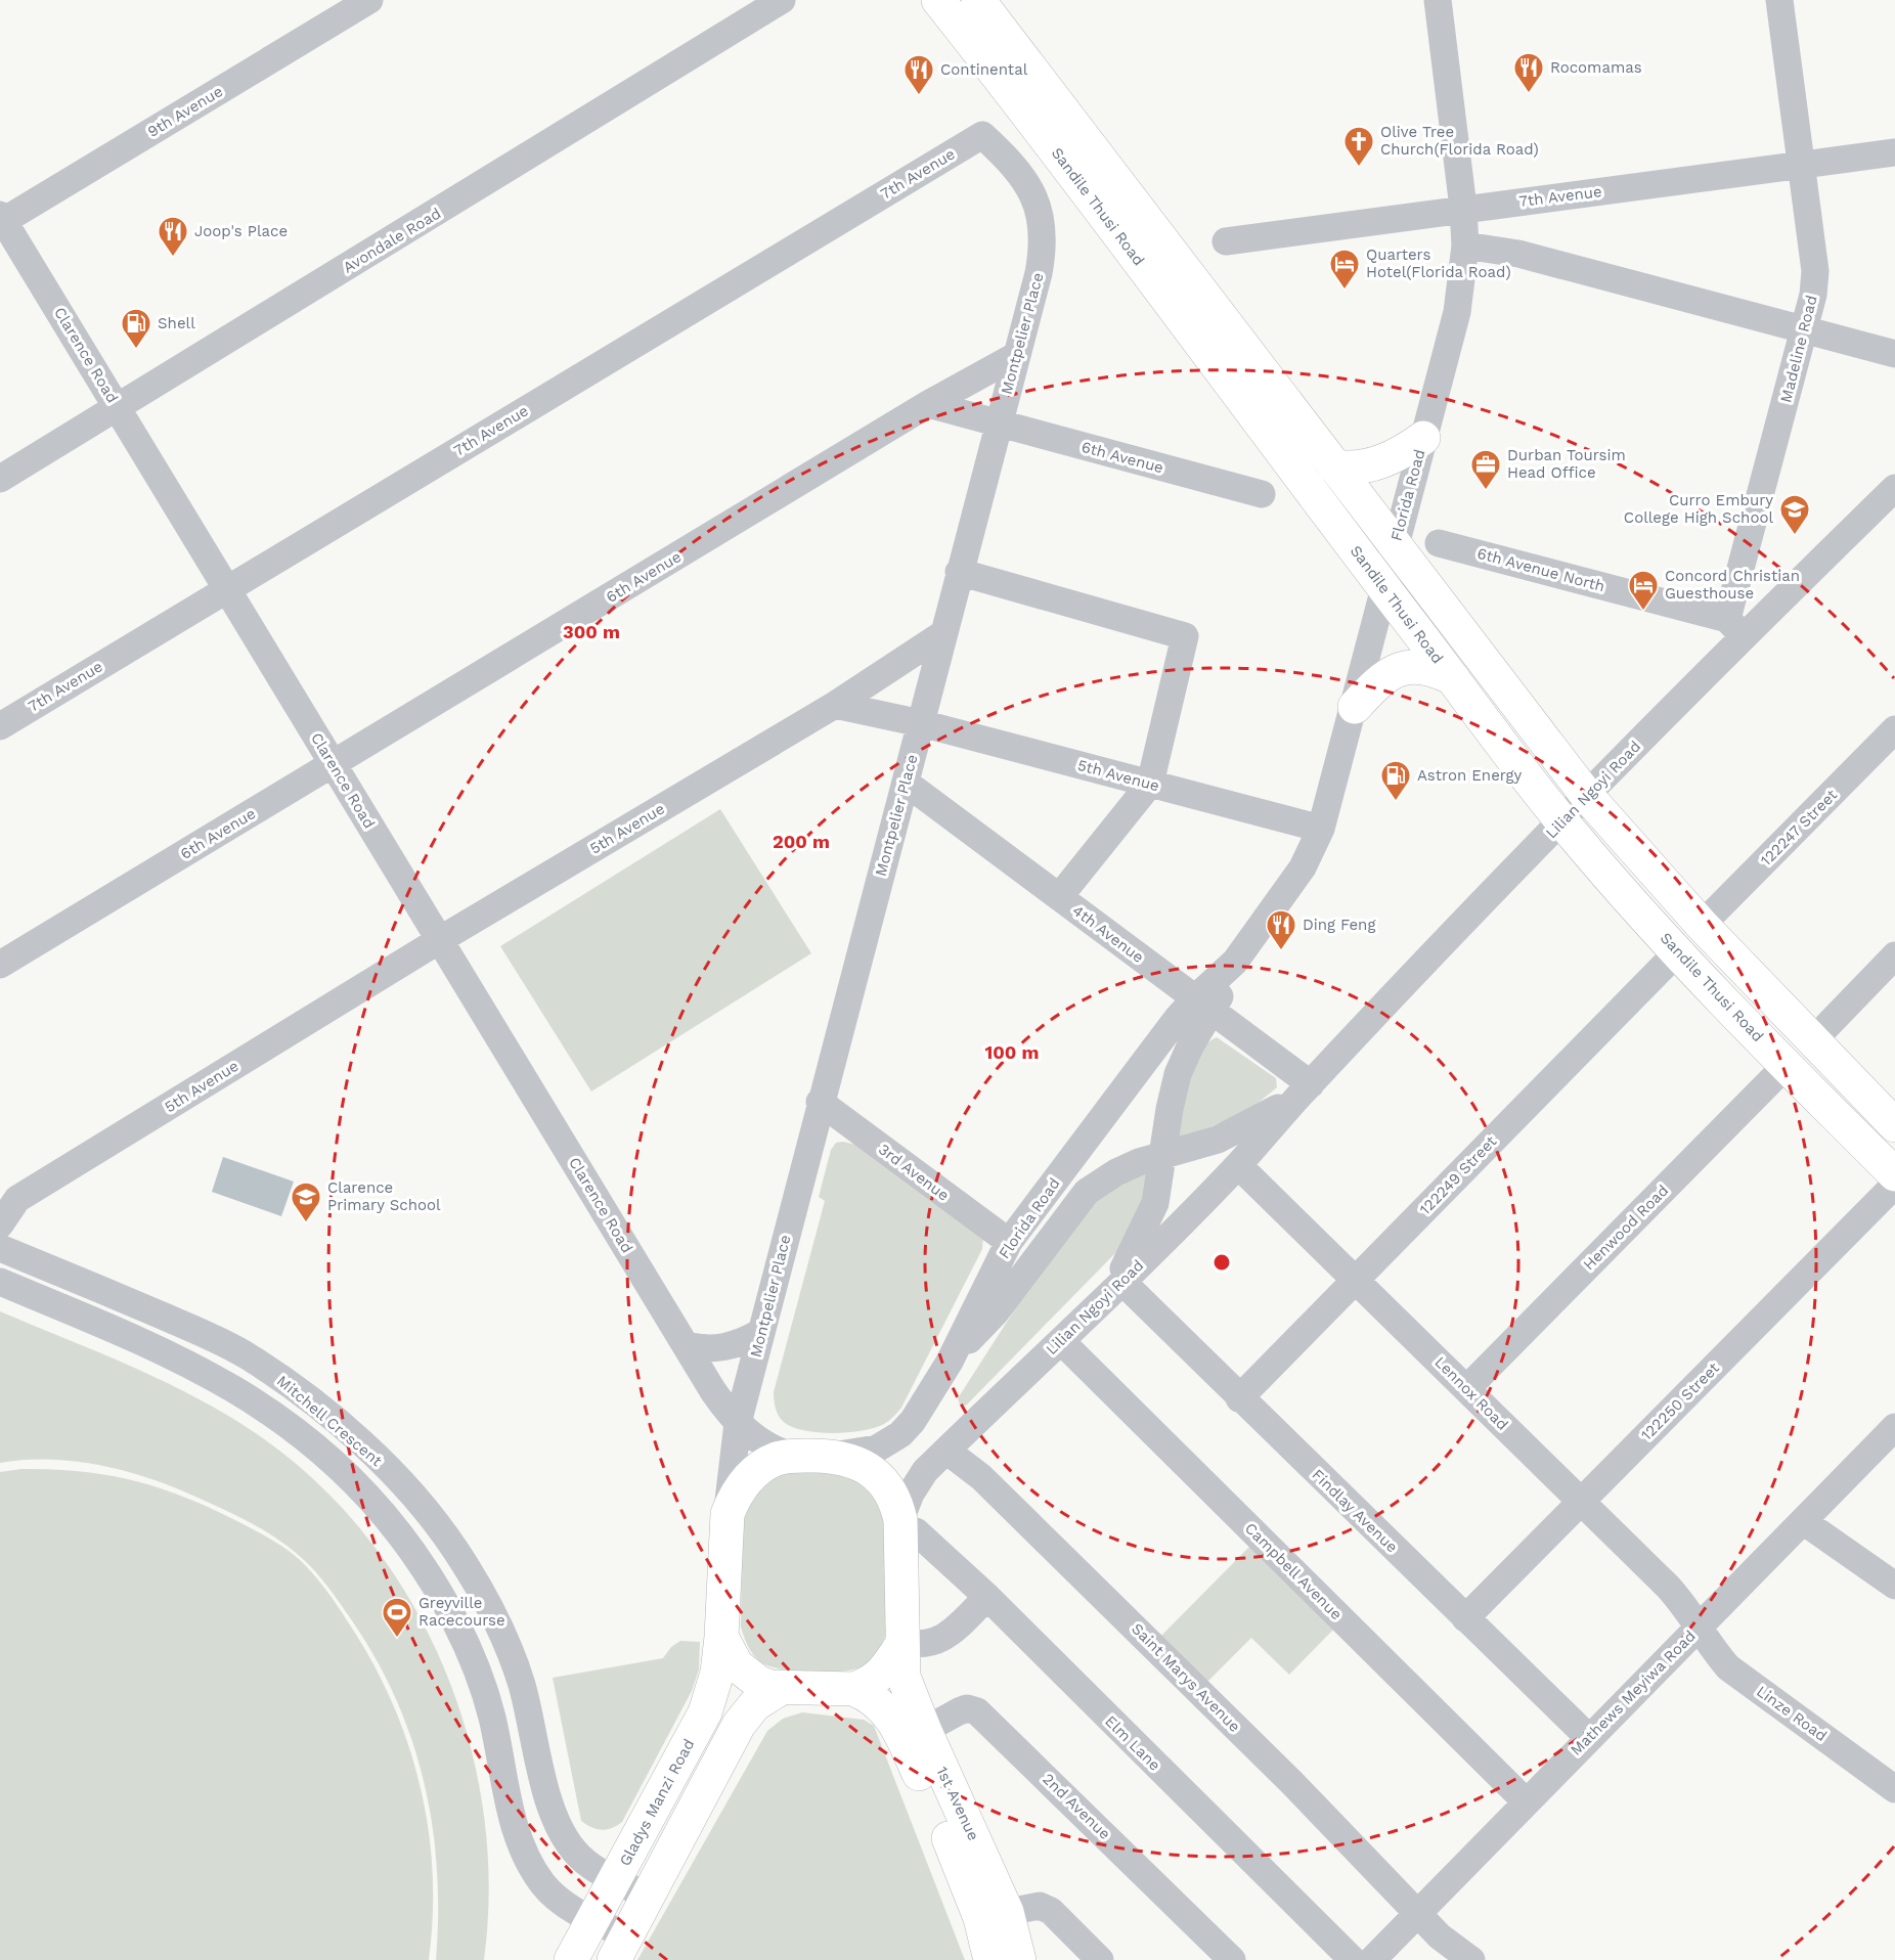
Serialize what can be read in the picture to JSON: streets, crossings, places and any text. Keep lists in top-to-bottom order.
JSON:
{
  "streets": {
    "main road": ["Sandile Thusi Road", "Gladys Manzi Road", "1st Avenue"],
    "street": [
      "9th Avenue",
      "7th Avenue",
      "Avondale Road",
      "Montpelier Place",
      "Madeline Road",
      "Clarence Road",
      "6th Avenue",
      "Florida Road",
      "6th Avenue North",
      "5th Avenue",
      "Lilian Ngoyi Road",
      "122247 Street",
      "4th Avenue",
      "3rd Avenue",
      "122249 Street",
      "Henwood Road",
      "Lennox Road",
      "122250 Street",
      "Mitchell Crescent",
      "Findlay Avenue",
      "Campbell Avenue",
      "Saint Marys Avenue",
      "Mathews Meyiwa Road",
      "Linze Road",
      "Elm Lane",
      "2nd Avenue"
    ]
  },
  "crossings": [
    ["9th Avenue", "Clarence Road"],
    ["7th Avenue", "Montpelier Place"],
    ["7th Avenue", "Madeline Road"],
    ["7th Avenue", "Clarence Road"],
    ["7th Avenue", "Florida Road"],
    ["Sandile Thusi Road", "Florida Road"],
    ["Sandile Thusi Road", "Lilian Ngoyi Road"],
    ["Sandile Thusi Road", "122247 Street"],
    ["Sandile Thusi Road", "122249 Street"],
    ["Sandile Thusi Road", "Henwood Road"],
    ["Avondale Road", "Clarence Road"],
    ["Montpelier Place", "Clarence Road"],
    ["Montpelier Place", "6th Avenue"],
    ["Montpelier Place", "5th Avenue"],
    ["Montpelier Place", "4th Avenue"],
    ["Montpelier Place", "3rd Avenue"],
    ["Montpelier Place", "Gladys Manzi Road"],
    ["Madeline Road", "6th Avenue North"],
    ["Madeline Road", "Lilian Ngoyi Road"],
    ["Clarence Road", "6th Avenue"],
    ["Clarence Road", "5th Avenue"],
    ["Clarence Road", "1st Avenue"],
    ["Florida Road", "5th Avenue"],
    ["Florida Road", "Lilian Ngoyi Road"],
    ["Florida Road", "4th Avenue"],
    ["Florida Road", "3rd Avenue"],
    ["Florida Road", "Findlay Avenue"],
    ["Florida Road", "1st Avenue"],
    ["6th Avenue North", "Lilian Ngoyi Road"],
    ["Lilian Ngoyi Road", "4th Avenue"],
    ["Lilian Ngoyi Road", "Lennox Road"],
    ["Lilian Ngoyi Road", "Findlay Avenue"],
    ["Lilian Ngoyi Road", "Campbell Avenue"],
    ["Lilian Ngoyi Road", "Saint Marys Avenue"],
    ["Lilian Ngoyi Road", "Elm Lane"],
    ["Lilian Ngoyi Road", "1st Avenue"],
    ["122249 Street", "Lennox Road"],
    ["122249 Street", "Findlay Avenue"],
    ["Henwood Road", "Lennox Road"],
    ["Lennox Road", "122250 Street"],
    ["Lennox Road", "Mathews Meyiwa Road"],
    ["Lennox Road", "Linze Road"],
    ["122250 Street", "Findlay Avenue"],
    ["Mitchell Crescent", "Gladys Manzi Road"],
    ["Findlay Avenue", "Mathews Meyiwa Road"],
    ["Campbell Avenue", "Mathews Meyiwa Road"],
    ["Saint Marys Avenue", "Mathews Meyiwa Road"],
    ["Mathews Meyiwa Road", "Linze Road"],
    ["Elm Lane", "1st Avenue"],
    ["1st Avenue", "2nd Avenue"]
  ],
  "places": {
    "restaurant": [
      "Rocomamas",
      "Continental",
      "Joop's Place",
      "Ding Feng"
    ],
    "church": ["Olive Tree Church(Florida Road)"],
    "hotel": ["Quarters Hotel(Florida Road)", "Concord Christian Guesthouse"],
    "fuel station": ["Shell", "Astron Energy"],
    "office": ["Durban Toursim Head Office"],
    "school or university": ["Curro Embury College High School", "Clarence Primary School"],
    "sports": ["Greyville Racecourse"]
  },
  "rings": ["300 m", "200 m", "100 m"]
}
